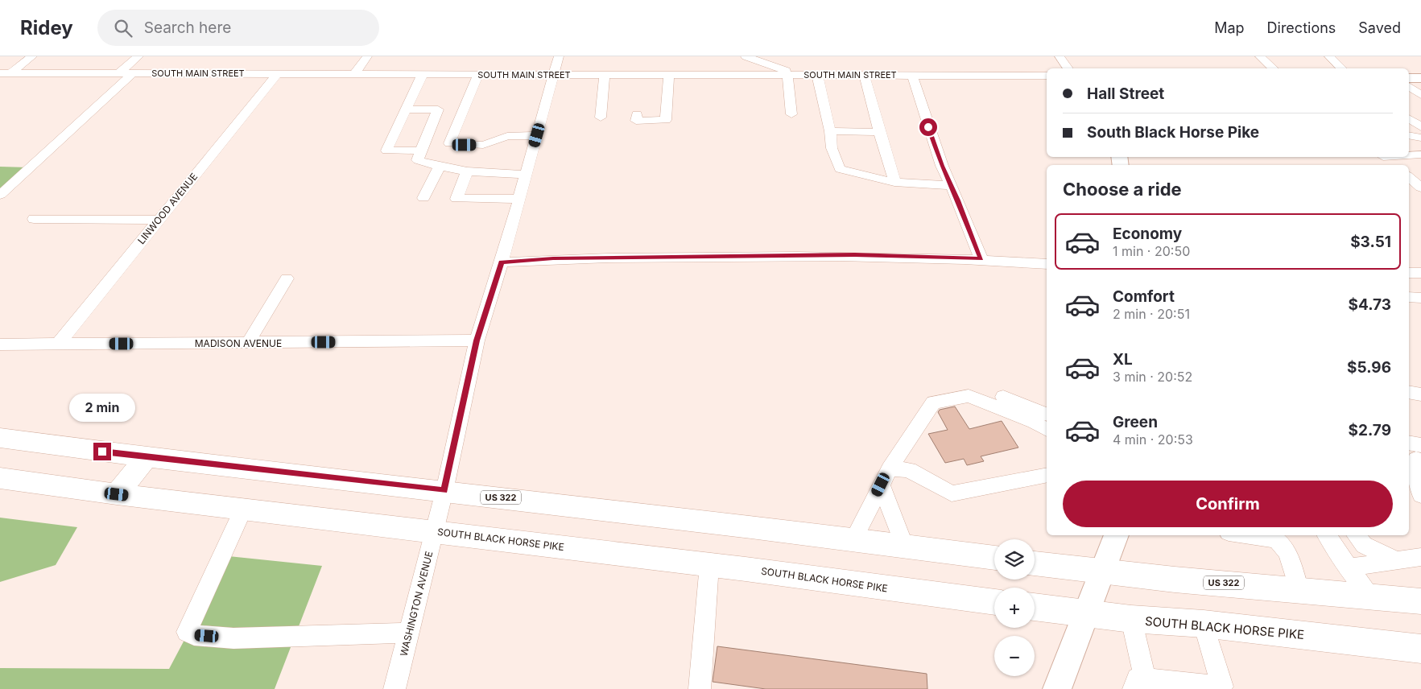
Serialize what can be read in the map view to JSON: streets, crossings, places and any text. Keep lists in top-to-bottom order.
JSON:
{
  "streets": {
    "highway": ["US 322", "SOUTH BLACK HORSE PIKE"],
    "street": [
      "SOUTH MAIN STREET",
      "LINWOOD AVENUE",
      "MADISON AVENUE",
      "WASHINGTON AVENUE"
    ]
  },
  "crossings": [
    ["SOUTH MAIN STREET", "LINWOOD AVENUE"],
    ["SOUTH MAIN STREET", "WASHINGTON AVENUE"],
    ["LINWOOD AVENUE", "MADISON AVENUE"],
    ["MADISON AVENUE", "WASHINGTON AVENUE"],
    ["US 322", "WASHINGTON AVENUE"],
    ["SOUTH BLACK HORSE PIKE", "WASHINGTON AVENUE"]
  ],
  "page": {
    "header": "Ridey",
    "search": "Search here",
    "nav": ["Map", "Directions", "Saved"],
    "banner": ["Hall Street", "South Black Horse Pike"],
    "heading": "Choose a ride",
    "list": [
      {
        "name": "Economy",
        "note": "1 min · 20:50",
        "value": "$3.51"
      },
      {
        "name": "Comfort",
        "note": "2 min · 20:51",
        "value": "$4.73"
      },
      {
        "name": "XL",
        "note": "3 min · 20:52",
        "value": "$5.96"
      },
      {
        "name": "Green",
        "note": "4 min · 20:53",
        "value": "$2.79"
      }
    ],
    "bubble": "2 min",
    "buttons": "Confirm",
    "map_buttons": ["+", "−"]
  }
}
